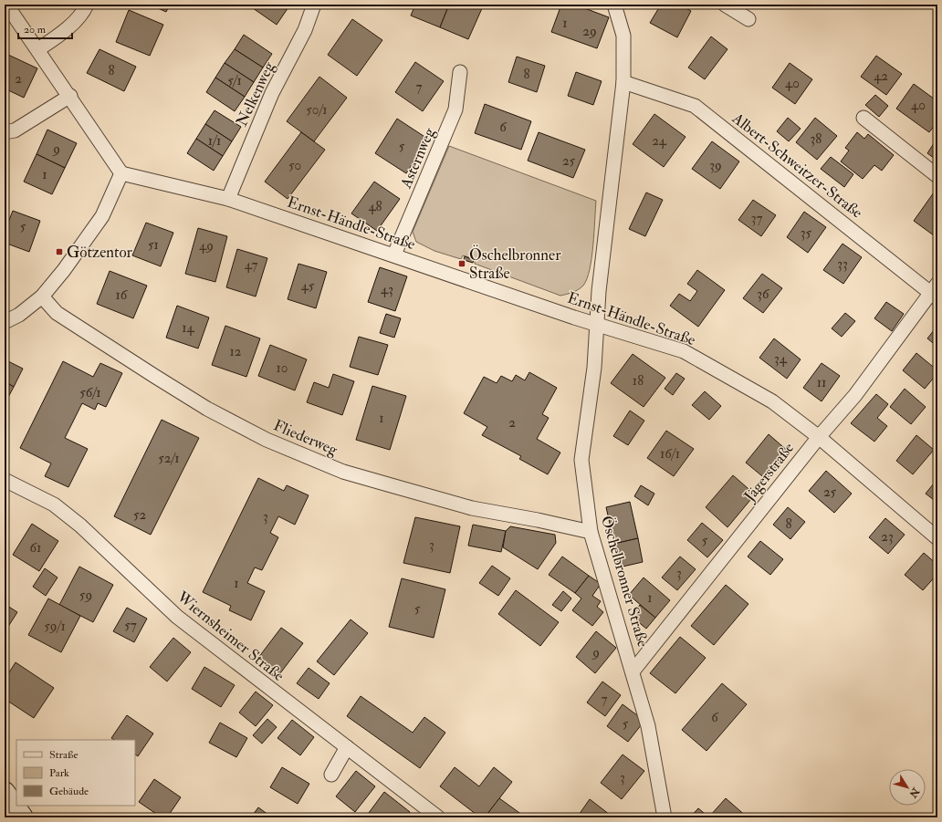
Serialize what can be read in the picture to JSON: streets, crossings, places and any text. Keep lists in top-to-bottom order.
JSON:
{
  "streets": {
    "street": [
      "Nelkenweg",
      "Asternweg",
      "Albert-Schweitzer-Straße",
      "Ernst-Händle-Straße",
      "Fliederweg",
      "Jägerstraße",
      "Öschelbronner Straße",
      "Wiernsheimer Straße"
    ]
  },
  "crossings": [
    ["Nelkenweg", "Ernst-Händle-Straße"],
    ["Asternweg", "Ernst-Händle-Straße"],
    ["Albert-Schweitzer-Straße", "Jägerstraße"],
    ["Albert-Schweitzer-Straße", "Öschelbronner Straße"],
    ["Ernst-Händle-Straße", "Jägerstraße"],
    ["Ernst-Händle-Straße", "Öschelbronner Straße"],
    ["Fliederweg", "Öschelbronner Straße"],
    ["Jägerstraße", "Öschelbronner Straße"]
  ],
  "places": {
    "transit": ["Götzentor", "Öschelbronner Straße"]
  },
  "house_numbers": [
    "1",
    "29",
    "8",
    "8",
    "42",
    "2",
    "5/1",
    "40",
    "7",
    "40",
    "50/1",
    "6",
    "38",
    "1/1",
    "24",
    "5",
    "9",
    "25",
    "50",
    "39",
    "1",
    "48",
    "37",
    "5",
    "35",
    "51",
    "49",
    "33",
    "47",
    "45",
    "43",
    "36",
    "16",
    "14",
    "12",
    "34",
    "10",
    "18",
    "11",
    "56/1",
    "1",
    "2",
    "16/1",
    "52/1",
    "25",
    "52",
    "3",
    "8",
    "23",
    "5",
    "3",
    "61",
    "3",
    "1",
    "59",
    "1",
    "5",
    "57",
    "59/1",
    "9",
    "7",
    "6",
    "5",
    "3"
  ],
  "legend": ["Straße", "Park", "Gebäude"],
  "scale_bar": "20 m",
  "north": "bottom right"
}
